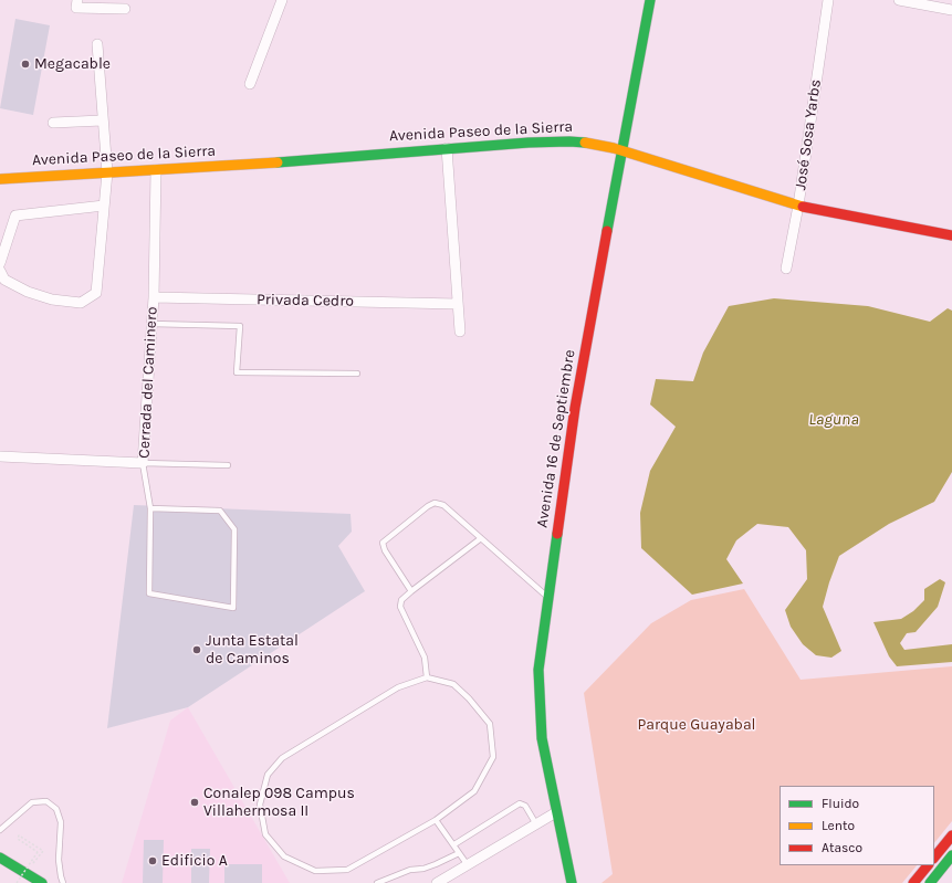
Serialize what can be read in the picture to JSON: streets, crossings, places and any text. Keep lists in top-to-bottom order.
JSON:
{
  "streets": {
    "main road": ["Avenida Paseo de la Sierra", "Avenida 16 de Septiembre"],
    "street": ["José Sosa Yarbs", "Privada Cedro", "Cerrada del Caminero"]
  },
  "crossings": [
    ["Avenida Paseo de la Sierra", "José Sosa Yarbs"],
    ["Avenida Paseo de la Sierra", "Cerrada del Caminero"],
    ["Avenida Paseo de la Sierra", "Avenida 16 de Septiembre"],
    ["Privada Cedro", "Cerrada del Caminero"]
  ],
  "water": ["Laguna"],
  "parks": ["Parque Guayabal"],
  "places": [
    "Megacable",
    "Junta Estatal de Caminos",
    "Conalep 098 Campus Villahermosa II",
    "Edificio A"
  ],
  "legend": ["Fluido", "Lento", "Atasco"]
}
